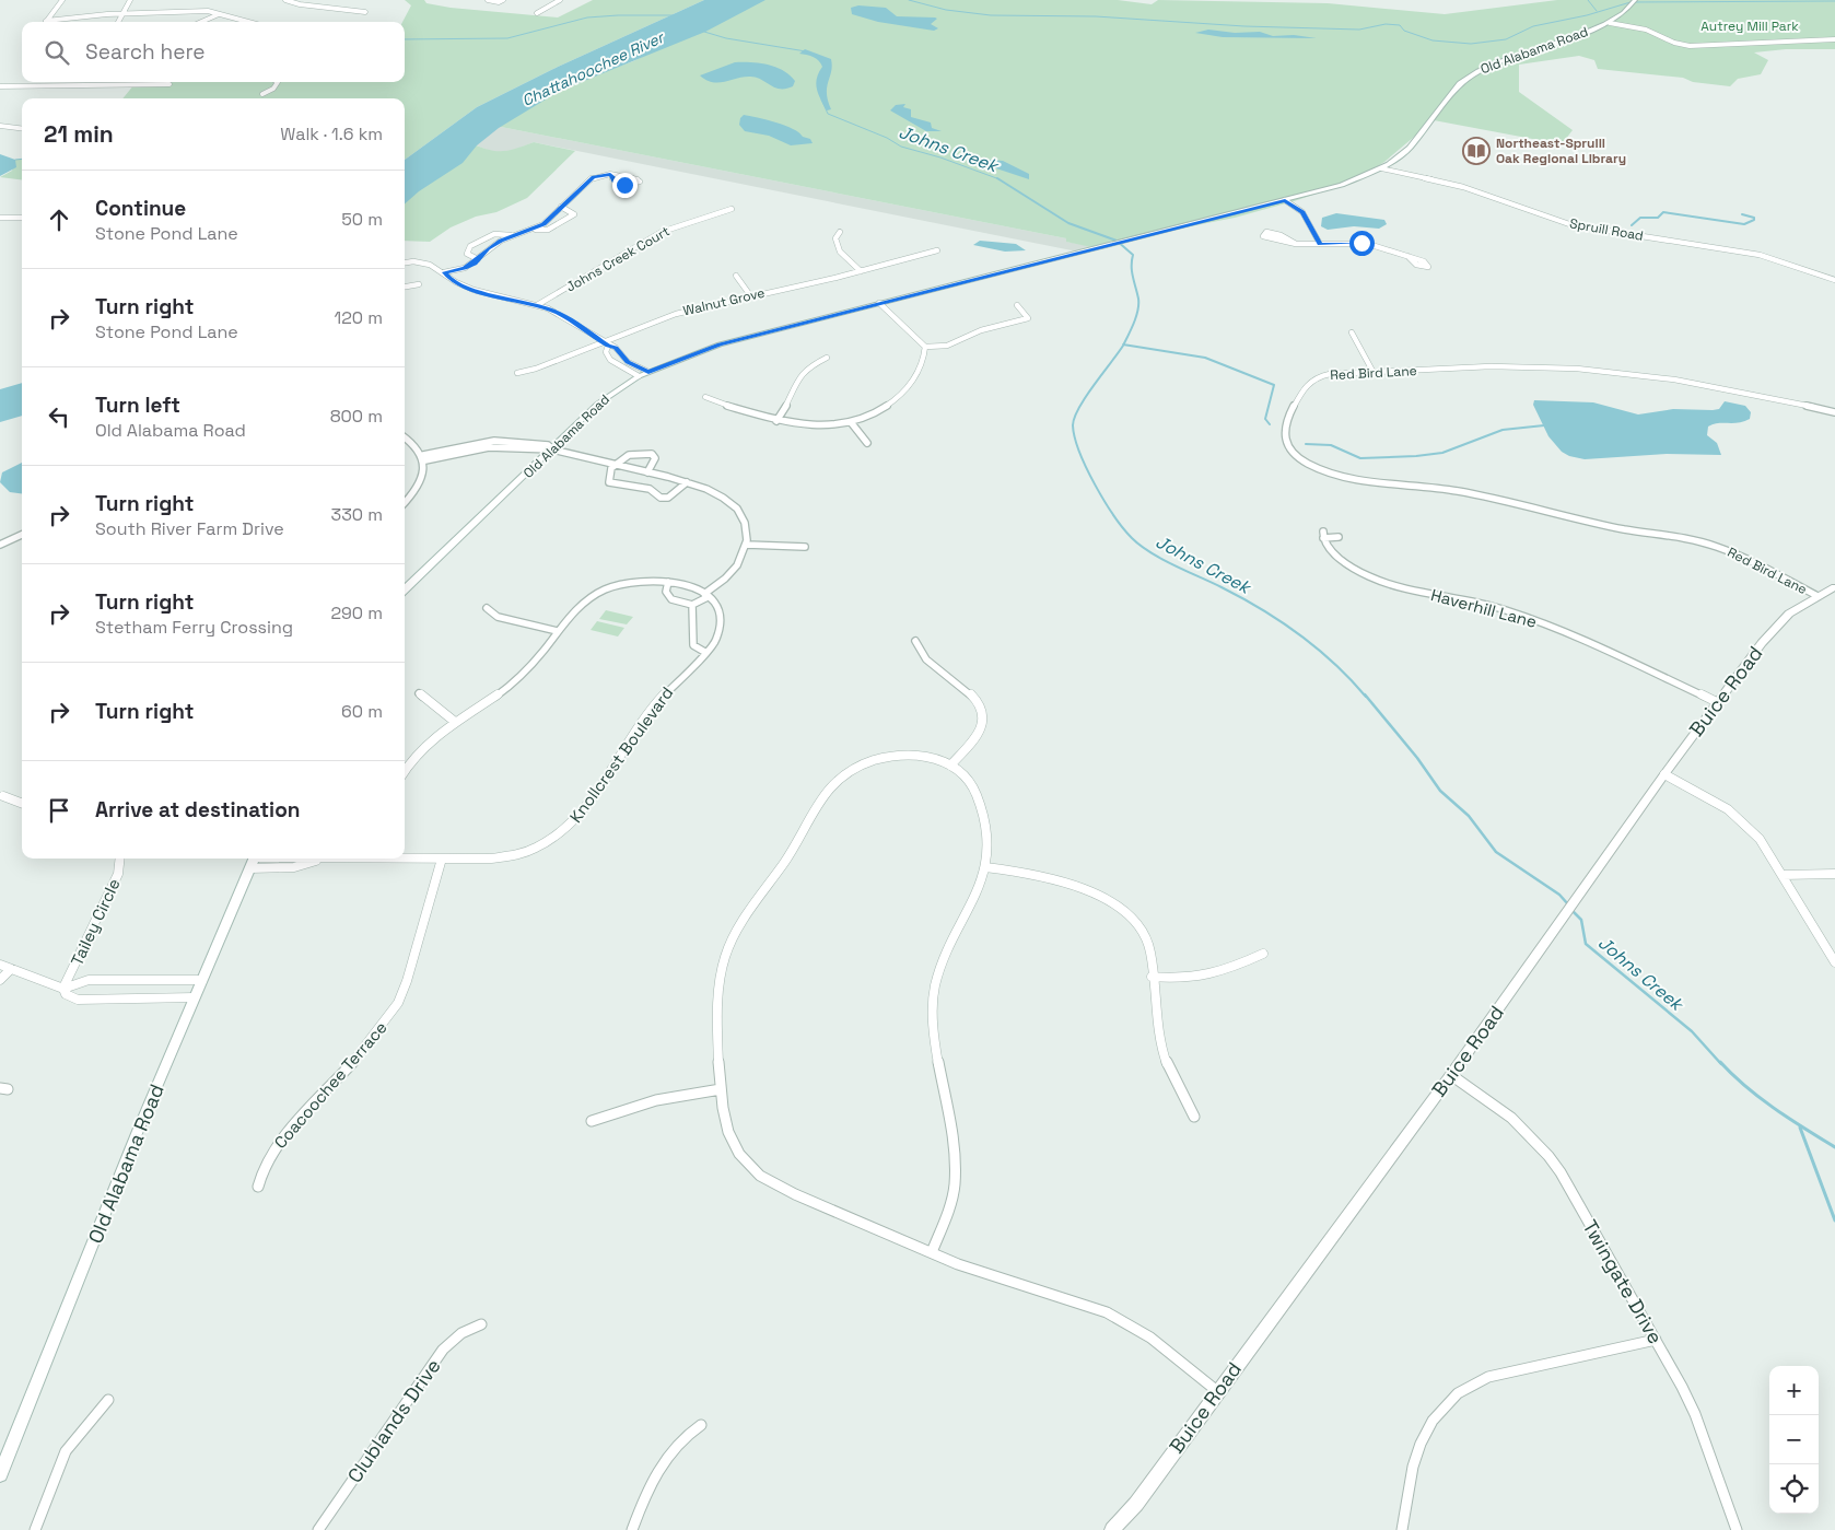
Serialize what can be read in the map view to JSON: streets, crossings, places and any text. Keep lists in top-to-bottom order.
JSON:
{
  "streets": {
    "main road": ["Old Alabama Road", "Buice Road"],
    "street": [
      "Spruill Road",
      "Johns Creek Court",
      "Walnut Grove",
      "Red Bird Lane",
      "Haverhill Lane",
      "Knollcrest Boulevard",
      "Tailey Circle",
      "Coacoochee Terrace",
      "Twingate Drive",
      "Clublands Drive"
    ]
  },
  "crossings": [
    ["Old Alabama Road", "Spruill Road"],
    ["Old Alabama Road", "Knollcrest Boulevard"],
    ["Red Bird Lane", "Buice Road"],
    ["Haverhill Lane", "Buice Road"],
    ["Buice Road", "Twingate Drive"],
    ["Knollcrest Boulevard", "Coacoochee Terrace"]
  ],
  "water": ["Chattahoochee River", "Johns Creek"],
  "parks": ["Autrey Mill Park"],
  "places": {
    "library": ["Northeast-Spruill Oak Regional Library"]
  },
  "page": {
    "search": "Search here",
    "heading": ["21 min", "Walk · 1.6 km"],
    "list": [
      ["Continue", "Stone Pond Lane", "50 m"],
      ["Turn right", "Stone Pond Lane", "120 m"],
      ["Turn left", "Old Alabama Road", "800 m"],
      ["Turn right", "South River Farm Drive", "330 m"],
      ["Turn right", "Stetham Ferry Crossing", "290 m"],
      ["Turn right", "60 m"],
      "Arrive at destination"
    ],
    "map_buttons": ["+", "−"]
  }
}
